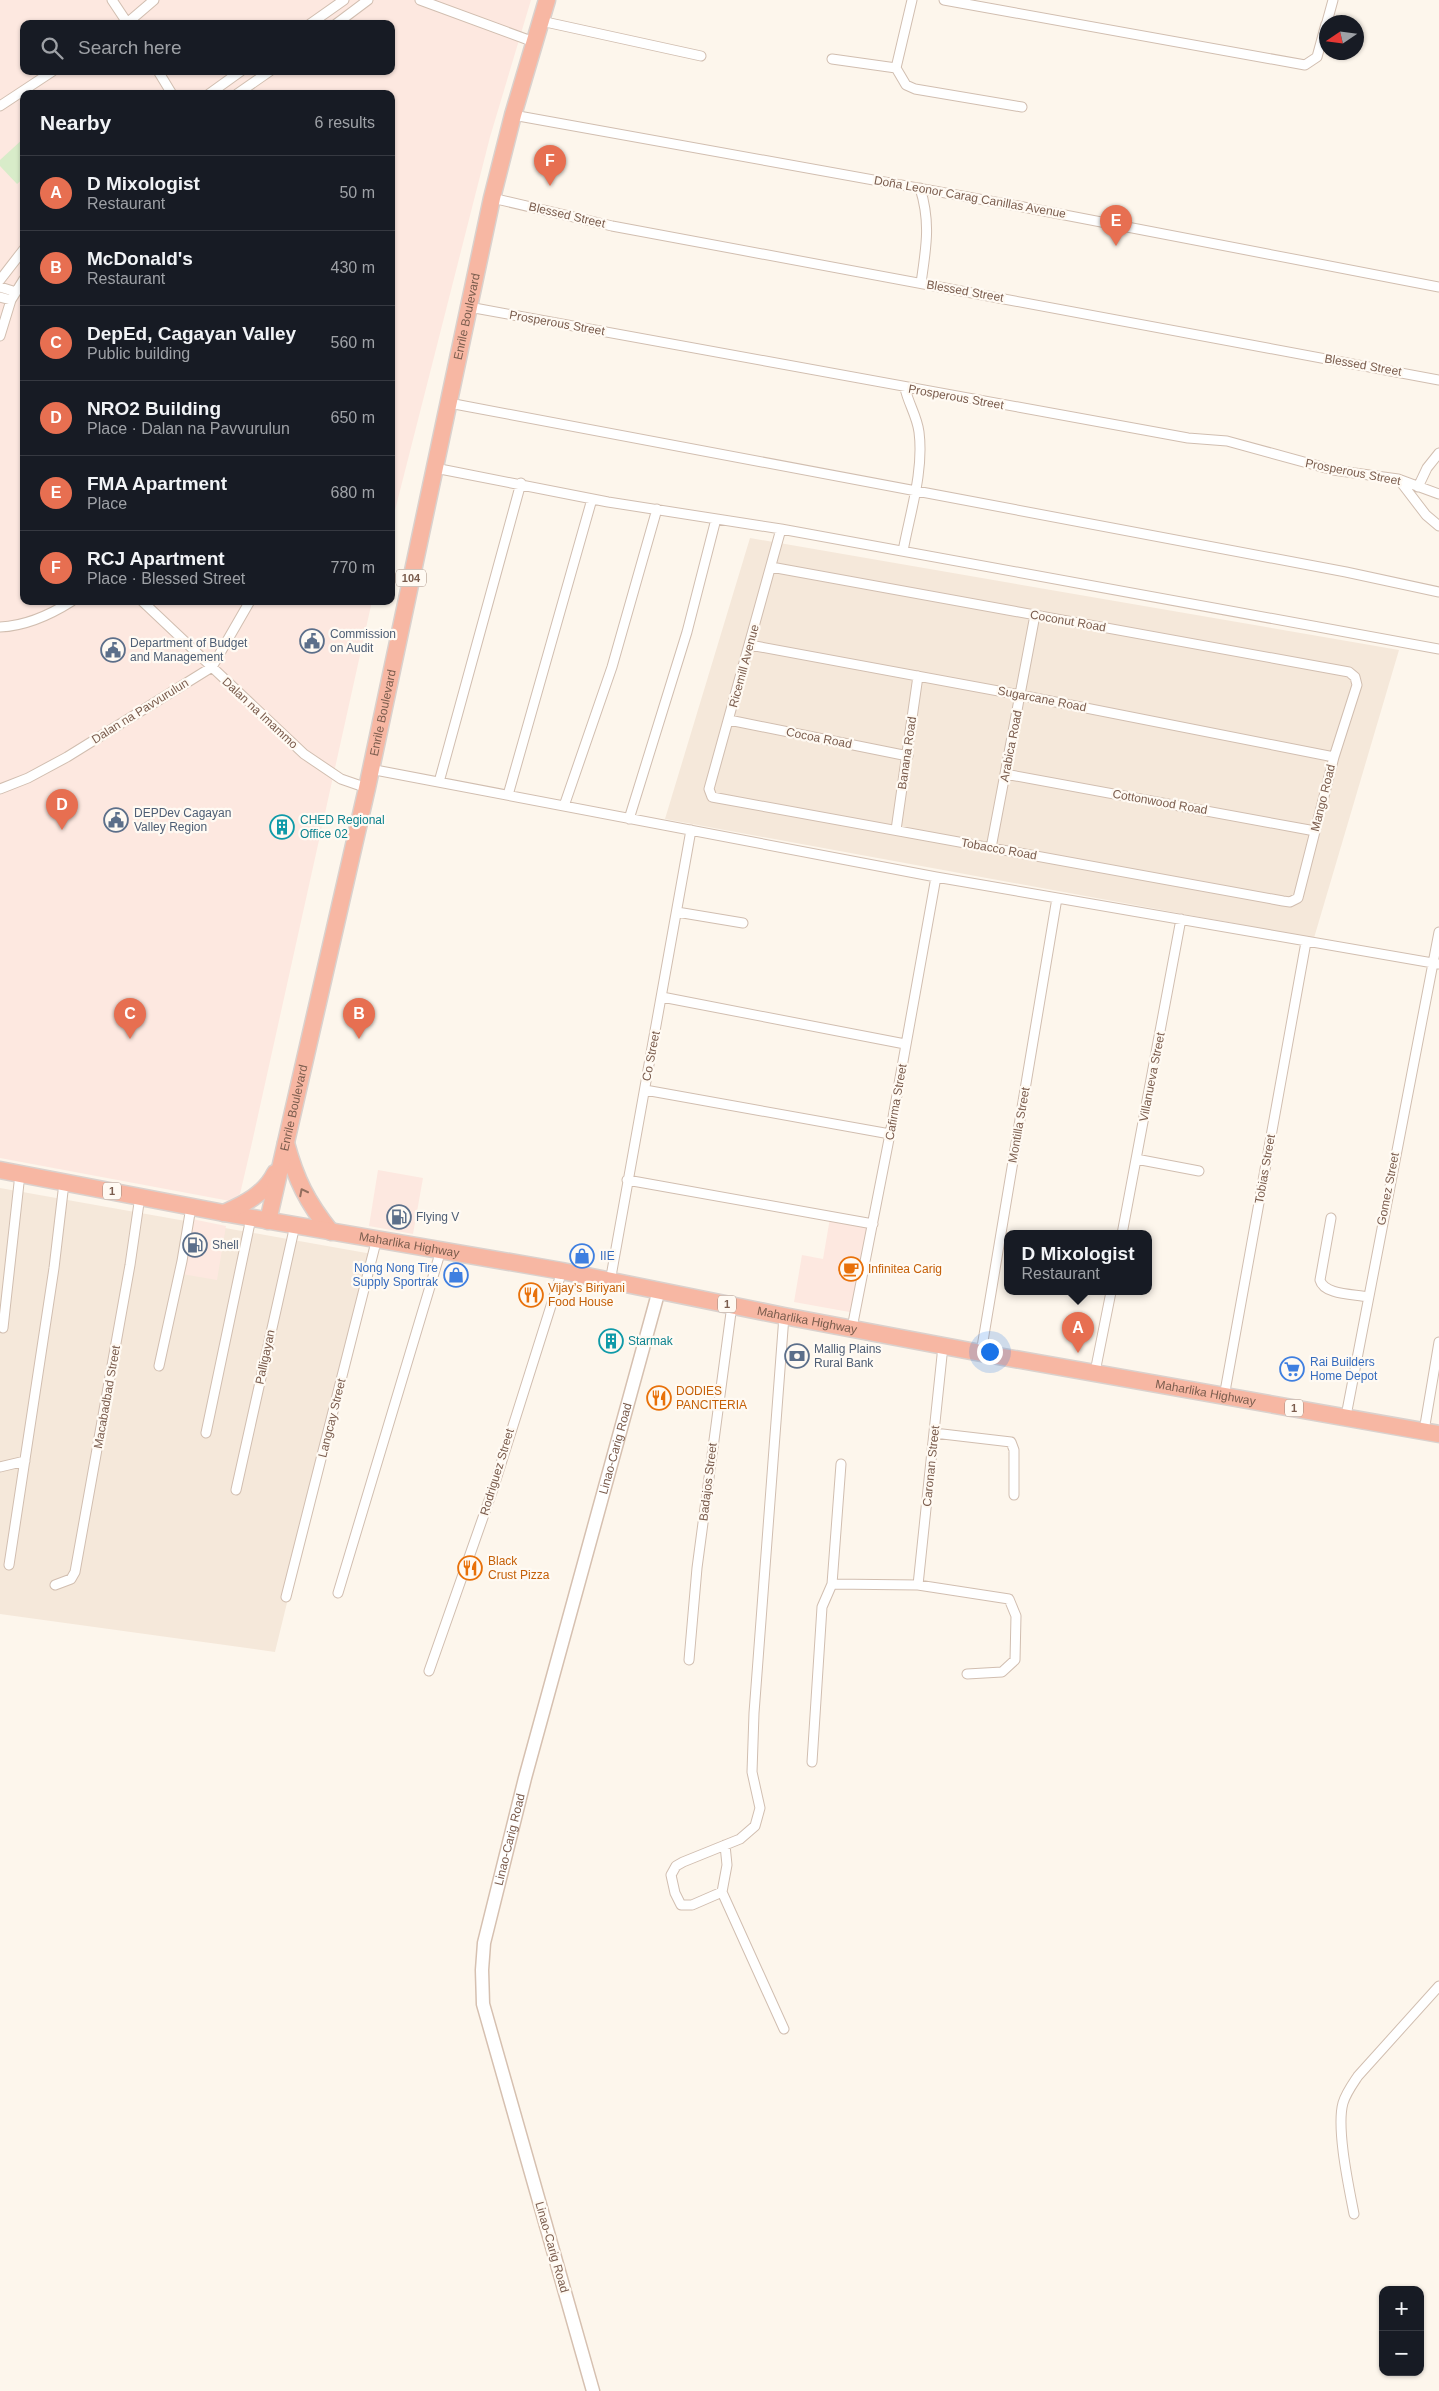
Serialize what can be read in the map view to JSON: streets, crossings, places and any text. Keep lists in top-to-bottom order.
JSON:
{
  "streets": {
    "highway": [
      "Enrile Boulevard",
      "104",
      "1",
      "Maharlika Highway"
    ],
    "main road": ["Linao-Carig Road"],
    "street": [
      "Doña Leonor Carag Canillas Avenue",
      "Blessed Street",
      "Prosperous Street",
      "Coconut Road",
      "Ricemill Avenue",
      "Sugarcane Road",
      "Dalan na Pavvurulun",
      "Dalan na Imammo",
      "Cocoa Road",
      "Arabica Road",
      "Banana Road",
      "Mango Road",
      "Cottonwood Road",
      "Tobacco Road",
      "Co Street",
      "Villanueva Street",
      "Cafirma Street",
      "Montilla Street",
      "Tobias Street",
      "Gomez Street",
      "Palligayan",
      "Macabadbad Street",
      "Langcay Street",
      "Caronan Street",
      "Rodriguez Street",
      "Badajos Street"
    ]
  },
  "crossings": [
    ["Doña Leonor Carag Canillas Avenue", "Enrile Boulevard"],
    ["Blessed Street", "Enrile Boulevard"],
    ["Enrile Boulevard", "Prosperous Street"],
    ["Enrile Boulevard", "Dalan na Imammo"],
    ["Enrile Boulevard", "Maharlika Highway"],
    ["Coconut Road", "Ricemill Avenue"],
    ["Coconut Road", "Arabica Road"],
    ["Coconut Road", "Mango Road"],
    ["Ricemill Avenue", "Sugarcane Road"],
    ["Ricemill Avenue", "Cocoa Road"],
    ["Ricemill Avenue", "Tobacco Road"],
    ["Sugarcane Road", "Arabica Road"],
    ["Sugarcane Road", "Banana Road"],
    ["Sugarcane Road", "Mango Road"],
    ["Dalan na Pavvurulun", "Dalan na Imammo"],
    ["Cocoa Road", "Banana Road"],
    ["Arabica Road", "Cottonwood Road"],
    ["Arabica Road", "Tobacco Road"],
    ["Banana Road", "Tobacco Road"],
    ["Mango Road", "Cottonwood Road"],
    ["Mango Road", "Tobacco Road"],
    ["Co Street", "Maharlika Highway"],
    ["Cafirma Street", "Maharlika Highway"],
    ["Montilla Street", "Maharlika Highway"],
    ["Tobias Street", "Maharlika Highway"],
    ["Gomez Street", "Maharlika Highway"],
    ["Maharlika Highway", "Palligayan"],
    ["Maharlika Highway", "Macabadbad Street"],
    ["Maharlika Highway", "Langcay Street"],
    ["Maharlika Highway", "Linao-Carig Road"],
    ["Maharlika Highway", "Caronan Street"],
    ["Maharlika Highway", "Rodriguez Street"],
    ["Maharlika Highway", "Badajos Street"]
  ],
  "places": {
    "public building": ["Commission on Audit", "Department of Budget and Management", "DEPDev Cagayan Valley Region"],
    "building": ["CHED Regional Office 02", "Starmak"],
    "fuel station": ["Flying V", "Shell"],
    "shop": ["IIE", "Nong Nong Tire Supply Sportrak"],
    "cafe": ["Infinitea Carig"],
    "restaurant": ["Vijay’s Biriyani Food House", "DODIES PANCITERIA", "Black Crust Pizza"],
    "bank": ["Mallig Plains Rural Bank"],
    "supermarket": ["Rai Builders Home Depot"]
  },
  "north": "left",
  "page": {
    "search": "Search here",
    "heading": ["Nearby", "6 results"],
    "pins": [
      "F",
      "E",
      "D",
      "B",
      "C",
      "A"
    ],
    "list": [
      {
        "mark": "A",
        "name": "D Mixologist",
        "note": "Restaurant",
        "value": "50 m"
      },
      {
        "mark": "B",
        "name": "McDonald's",
        "note": "Restaurant",
        "value": "430 m"
      },
      {
        "mark": "C",
        "name": "DepEd, Cagayan Valley",
        "note": "Public building",
        "value": "560 m"
      },
      {
        "mark": "D",
        "name": "NRO2 Building",
        "note": "Place · Dalan na Pavvurulun",
        "value": "650 m"
      },
      {
        "mark": "E",
        "name": "FMA Apartment",
        "note": "Place",
        "value": "680 m"
      },
      {
        "mark": "F",
        "name": "RCJ Apartment",
        "note": "Place · Blessed Street",
        "value": "770 m"
      }
    ],
    "popup": ["D Mixologist", "Restaurant"],
    "map_buttons": ["+", "−"]
  }
}
